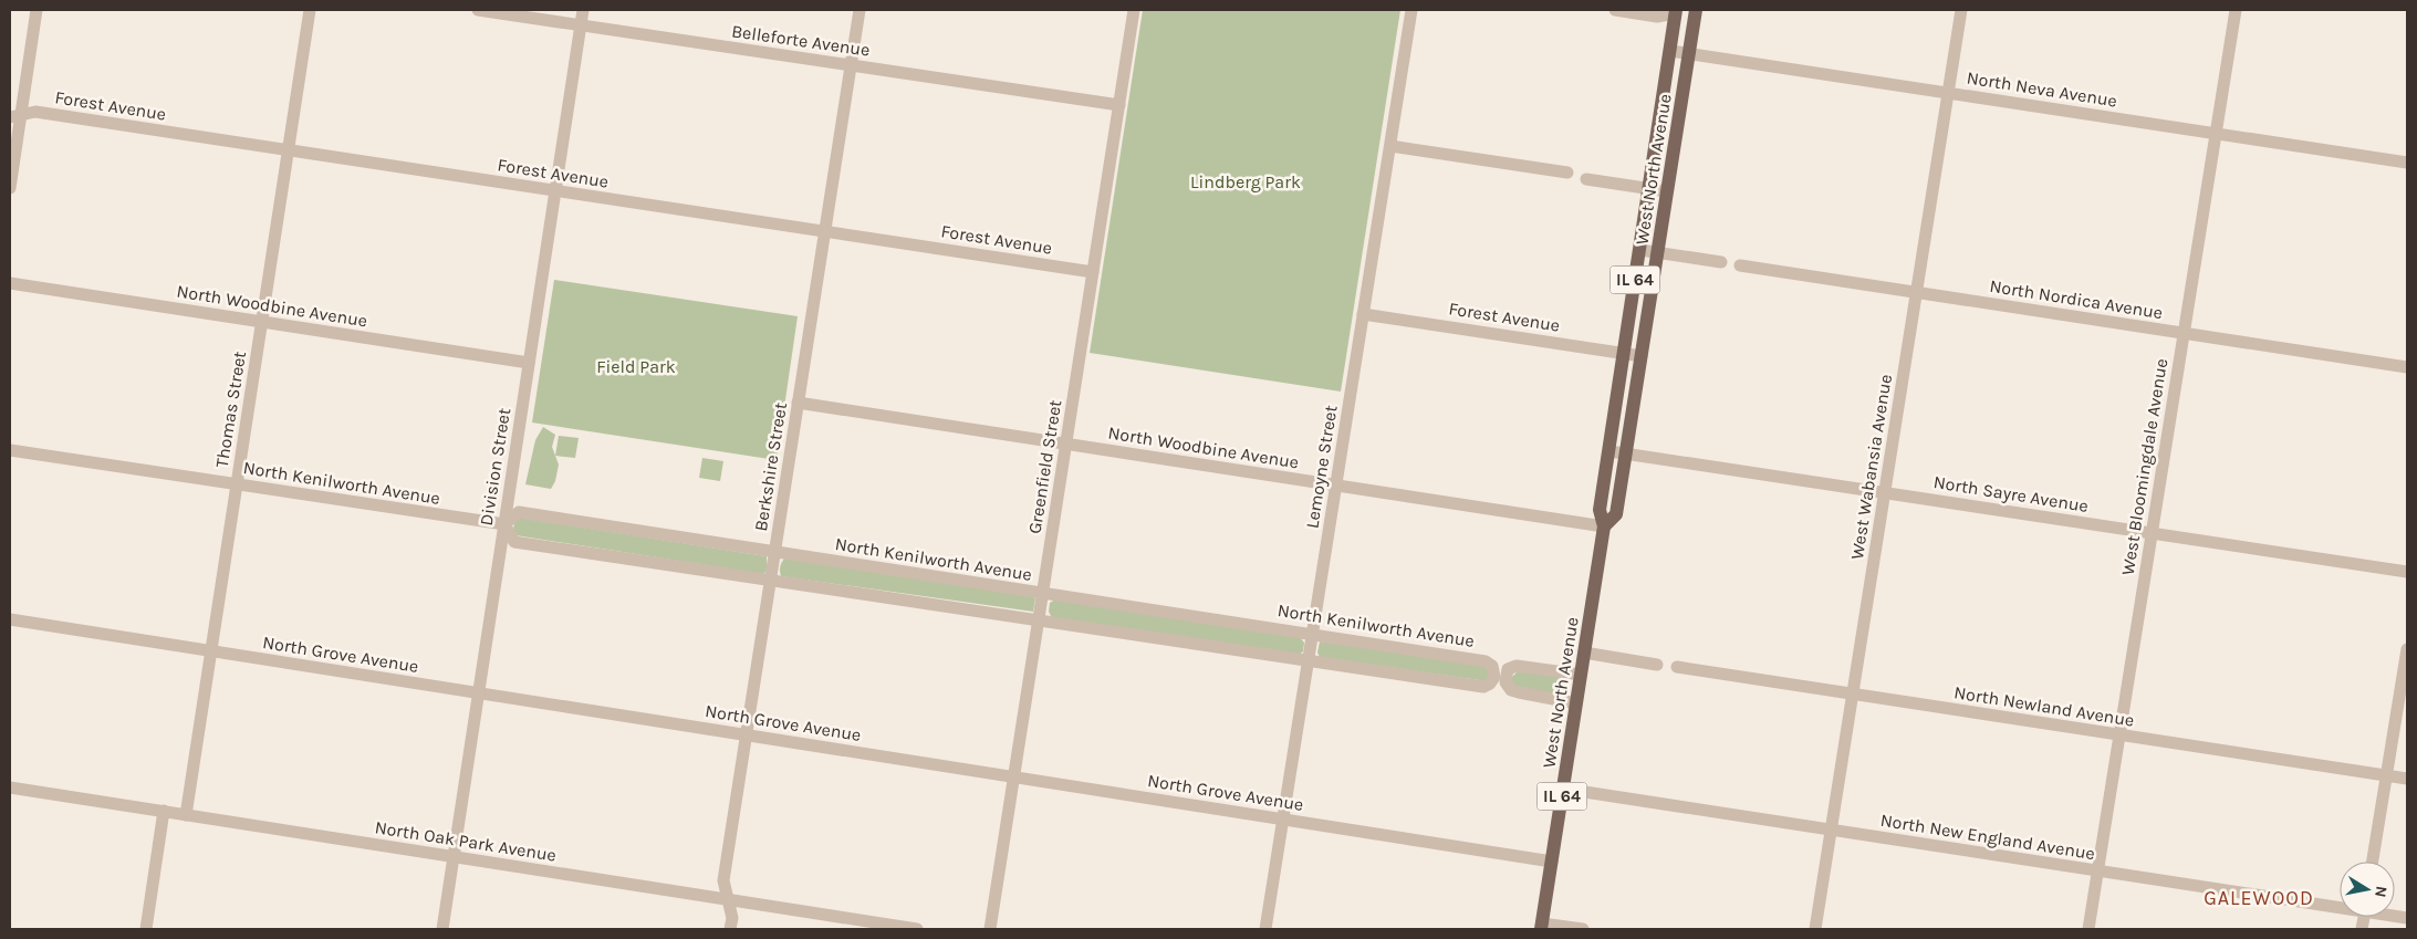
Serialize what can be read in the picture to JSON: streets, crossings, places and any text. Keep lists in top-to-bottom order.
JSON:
{
  "streets": {
    "main road": ["West North Avenue", "IL 64"],
    "street": [
      "Belleforte Avenue",
      "North Neva Avenue",
      "Forest Avenue",
      "North Nordica Avenue",
      "North Woodbine Avenue",
      "Thomas Street",
      "Division Street",
      "Berkshire Street",
      "Greenfield Street",
      "Lemoyne Street",
      "West Wabansia Avenue",
      "West Bloomingdale Avenue",
      "North Kenilworth Avenue",
      "North Sayre Avenue",
      "North Grove Avenue",
      "North Newland Avenue",
      "North New England Avenue",
      "North Oak Park Avenue"
    ]
  },
  "crossings": [
    ["Belleforte Avenue", "Division Street"],
    ["Belleforte Avenue", "Berkshire Street"],
    ["Belleforte Avenue", "Greenfield Street"],
    ["North Neva Avenue", "West North Avenue"],
    ["North Neva Avenue", "West Wabansia Avenue"],
    ["North Neva Avenue", "West Bloomingdale Avenue"],
    ["Forest Avenue", "West North Avenue"],
    ["Forest Avenue", "Thomas Street"],
    ["Forest Avenue", "Division Street"],
    ["Forest Avenue", "Berkshire Street"],
    ["Forest Avenue", "Greenfield Street"],
    ["Forest Avenue", "Lemoyne Street"],
    ["West North Avenue", "North Woodbine Avenue"],
    ["West North Avenue", "North Sayre Avenue"],
    ["West North Avenue", "North Grove Avenue"],
    ["West North Avenue", "North New England Avenue"],
    ["North Nordica Avenue", "West Wabansia Avenue"],
    ["North Nordica Avenue", "West Bloomingdale Avenue"],
    ["North Woodbine Avenue", "Thomas Street"],
    ["North Woodbine Avenue", "Division Street"],
    ["North Woodbine Avenue", "Berkshire Street"],
    ["North Woodbine Avenue", "Greenfield Street"],
    ["North Woodbine Avenue", "Lemoyne Street"],
    ["Thomas Street", "North Kenilworth Avenue"],
    ["Thomas Street", "North Grove Avenue"],
    ["Thomas Street", "North Oak Park Avenue"],
    ["Division Street", "North Kenilworth Avenue"],
    ["Division Street", "North Grove Avenue"],
    ["Division Street", "North Oak Park Avenue"],
    ["Berkshire Street", "North Kenilworth Avenue"],
    ["Berkshire Street", "North Grove Avenue"],
    ["Berkshire Street", "North Oak Park Avenue"],
    ["Greenfield Street", "North Kenilworth Avenue"],
    ["Greenfield Street", "North Grove Avenue"],
    ["Lemoyne Street", "North Kenilworth Avenue"],
    ["Lemoyne Street", "North Grove Avenue"],
    ["West Wabansia Avenue", "North Sayre Avenue"],
    ["West Wabansia Avenue", "North Newland Avenue"],
    ["West Wabansia Avenue", "North New England Avenue"],
    ["West Bloomingdale Avenue", "North Sayre Avenue"],
    ["West Bloomingdale Avenue", "North Newland Avenue"],
    ["West Bloomingdale Avenue", "North New England Avenue"]
  ],
  "districts": ["GALEWOOD"],
  "parks": ["Lindberg Park", "Field Park"],
  "north": "right"
}
